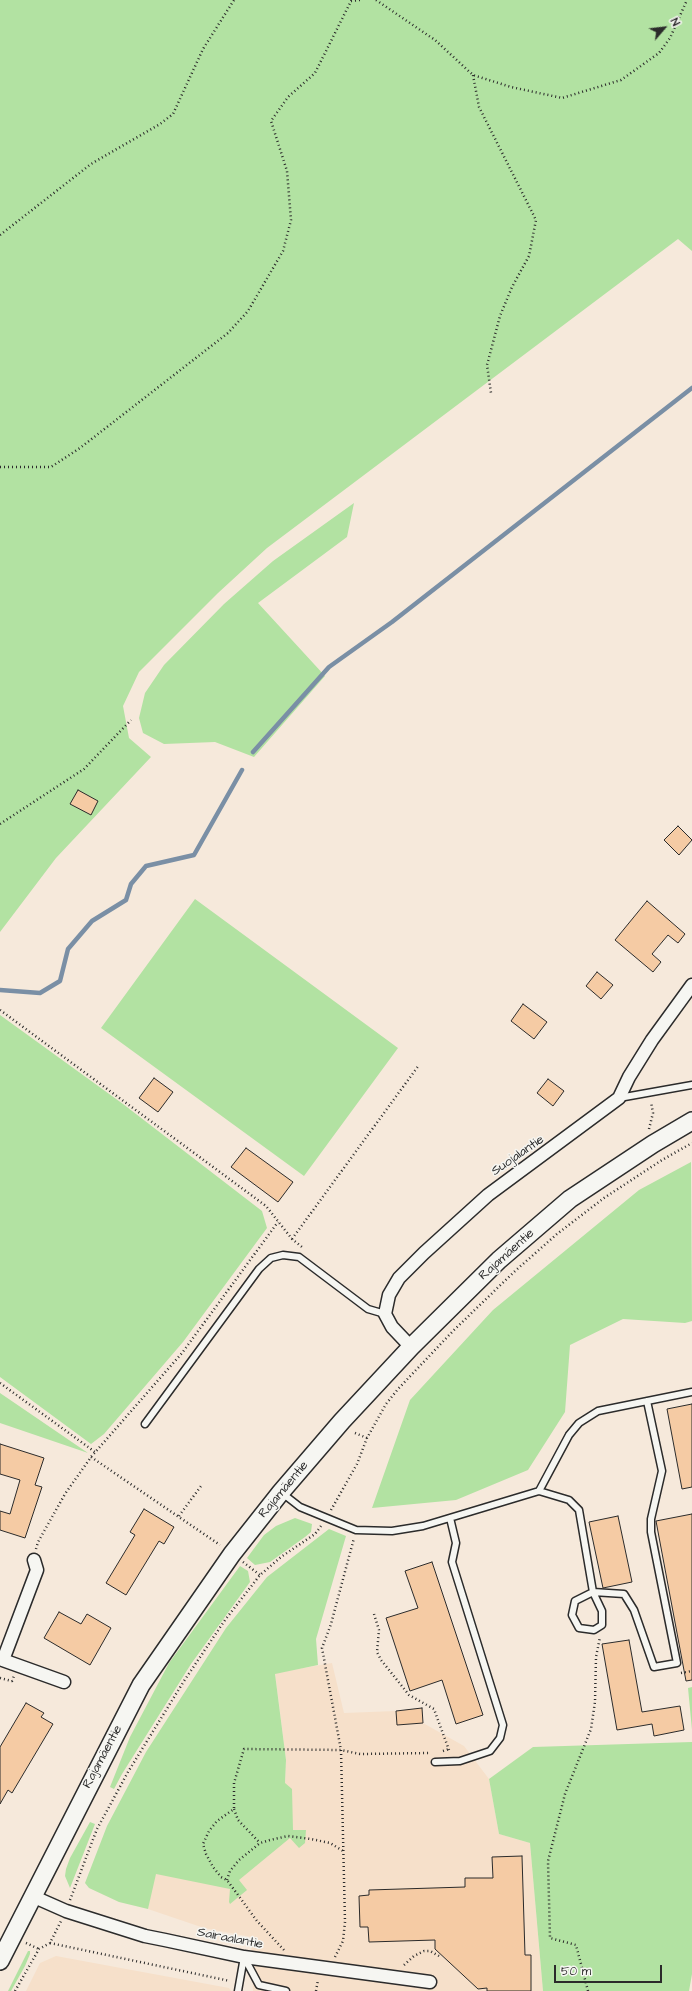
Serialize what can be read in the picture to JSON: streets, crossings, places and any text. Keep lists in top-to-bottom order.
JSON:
{
  "streets": {
    "main road": ["Rajamäentie"],
    "street": ["Suojalantie", "Sairaalantie"]
  },
  "crossings": [
    ["Rajamäentie", "Sairaalantie"]
  ],
  "scale_bar": "50 m",
  "north": "top right"
}
